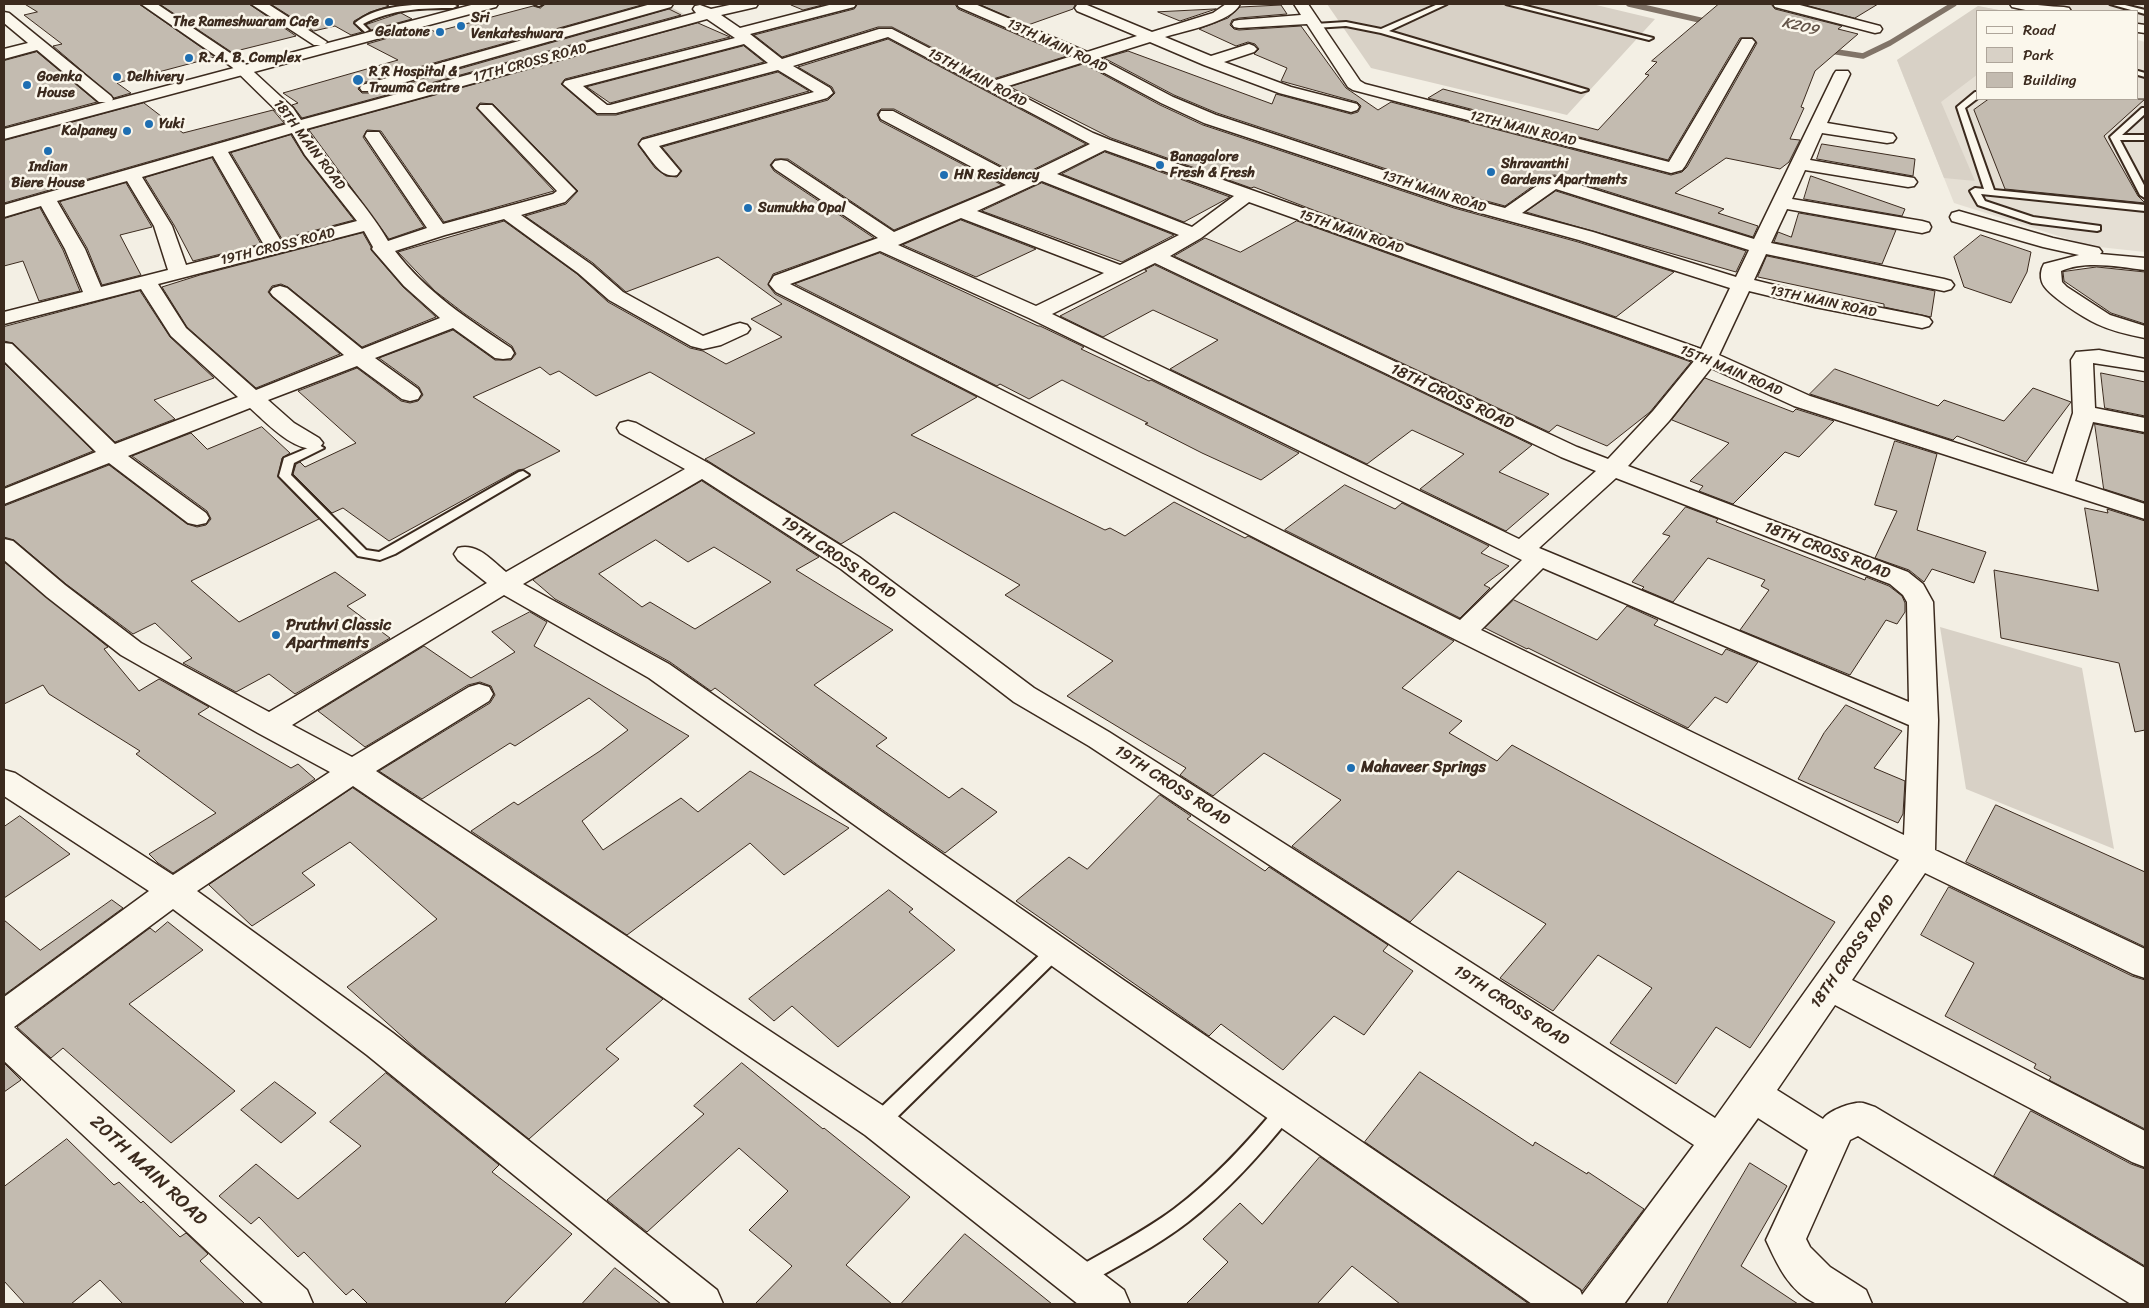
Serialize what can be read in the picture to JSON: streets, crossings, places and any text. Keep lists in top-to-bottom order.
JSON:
{
  "streets": {
    "main road": [
      "13TH MAIN ROAD",
      "17TH CROSS ROAD",
      "15TH MAIN ROAD",
      "12TH MAIN ROAD",
      "18TH MAIN ROAD",
      "19TH CROSS ROAD",
      "18TH CROSS ROAD",
      "20TH MAIN ROAD"
    ]
  },
  "crossings": [
    ["17TH CROSS ROAD", "18TH MAIN ROAD"],
    ["18TH MAIN ROAD", "19TH CROSS ROAD"],
    ["19TH CROSS ROAD", "18TH CROSS ROAD"]
  ],
  "water": ["K209"],
  "places": [
    "The Rameshwaram Cafe",
    "Sri Venkateshwara",
    "Gelatone",
    "R. A. B. Complex",
    "Delhivery",
    "R R Hospital & Trauma Centre",
    "Goenka House",
    "Yuki",
    "Kalpaney",
    "Indian Biere House",
    "Banagalore Fresh & Fresh",
    "Shravanthi Gardens Apartments",
    "HN Residency",
    "Sumukha Opal",
    "Pruthvi Classic Apartments",
    "Mahaveer Springs"
  ],
  "legend": ["Road", "Park", "Building"]
}
